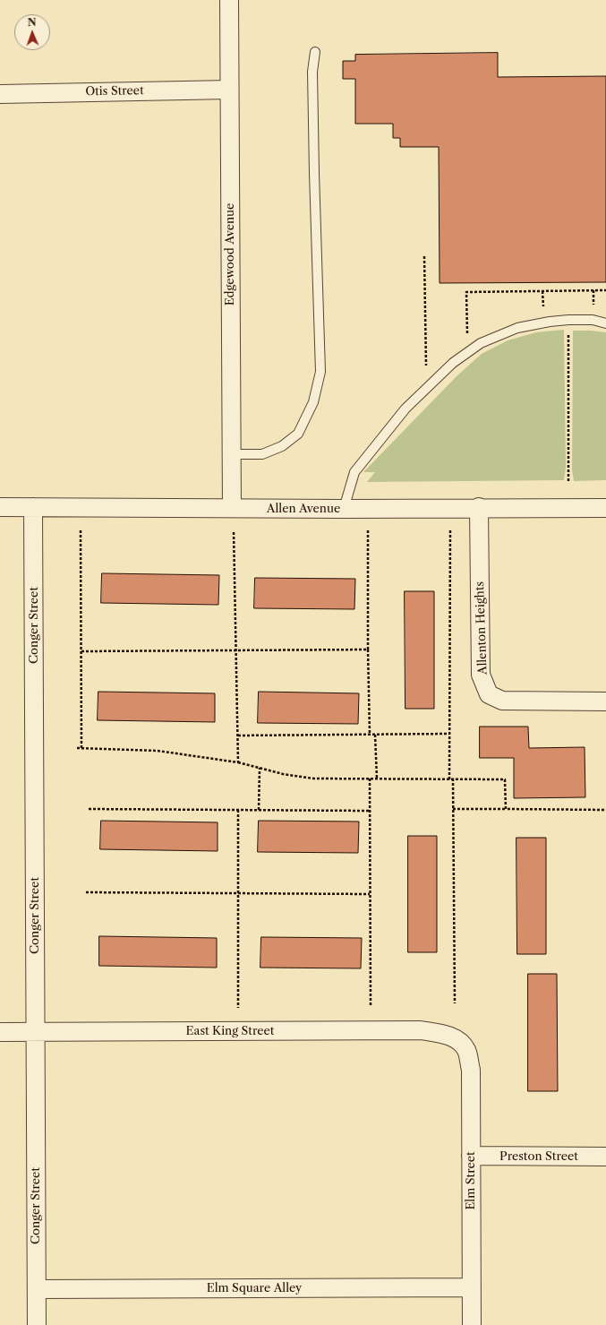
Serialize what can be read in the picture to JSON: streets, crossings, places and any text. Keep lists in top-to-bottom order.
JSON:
{
  "streets": {
    "street": [
      "Otis Street",
      "Edgewood Avenue",
      "Allen Avenue",
      "Conger Street",
      "Allenton Heights",
      "East King Street",
      "Preston Street",
      "Elm Street",
      "Elm Square Alley"
    ]
  },
  "crossings": [
    ["Otis Street", "Edgewood Avenue"],
    ["Edgewood Avenue", "Allen Avenue"],
    ["Allen Avenue", "Conger Street"],
    ["Allen Avenue", "Allenton Heights"],
    ["Conger Street", "East King Street"],
    ["Conger Street", "Elm Square Alley"],
    ["East King Street", "Elm Street"],
    ["Preston Street", "Elm Street"],
    ["Elm Street", "Elm Square Alley"]
  ],
  "north": "top"
}
